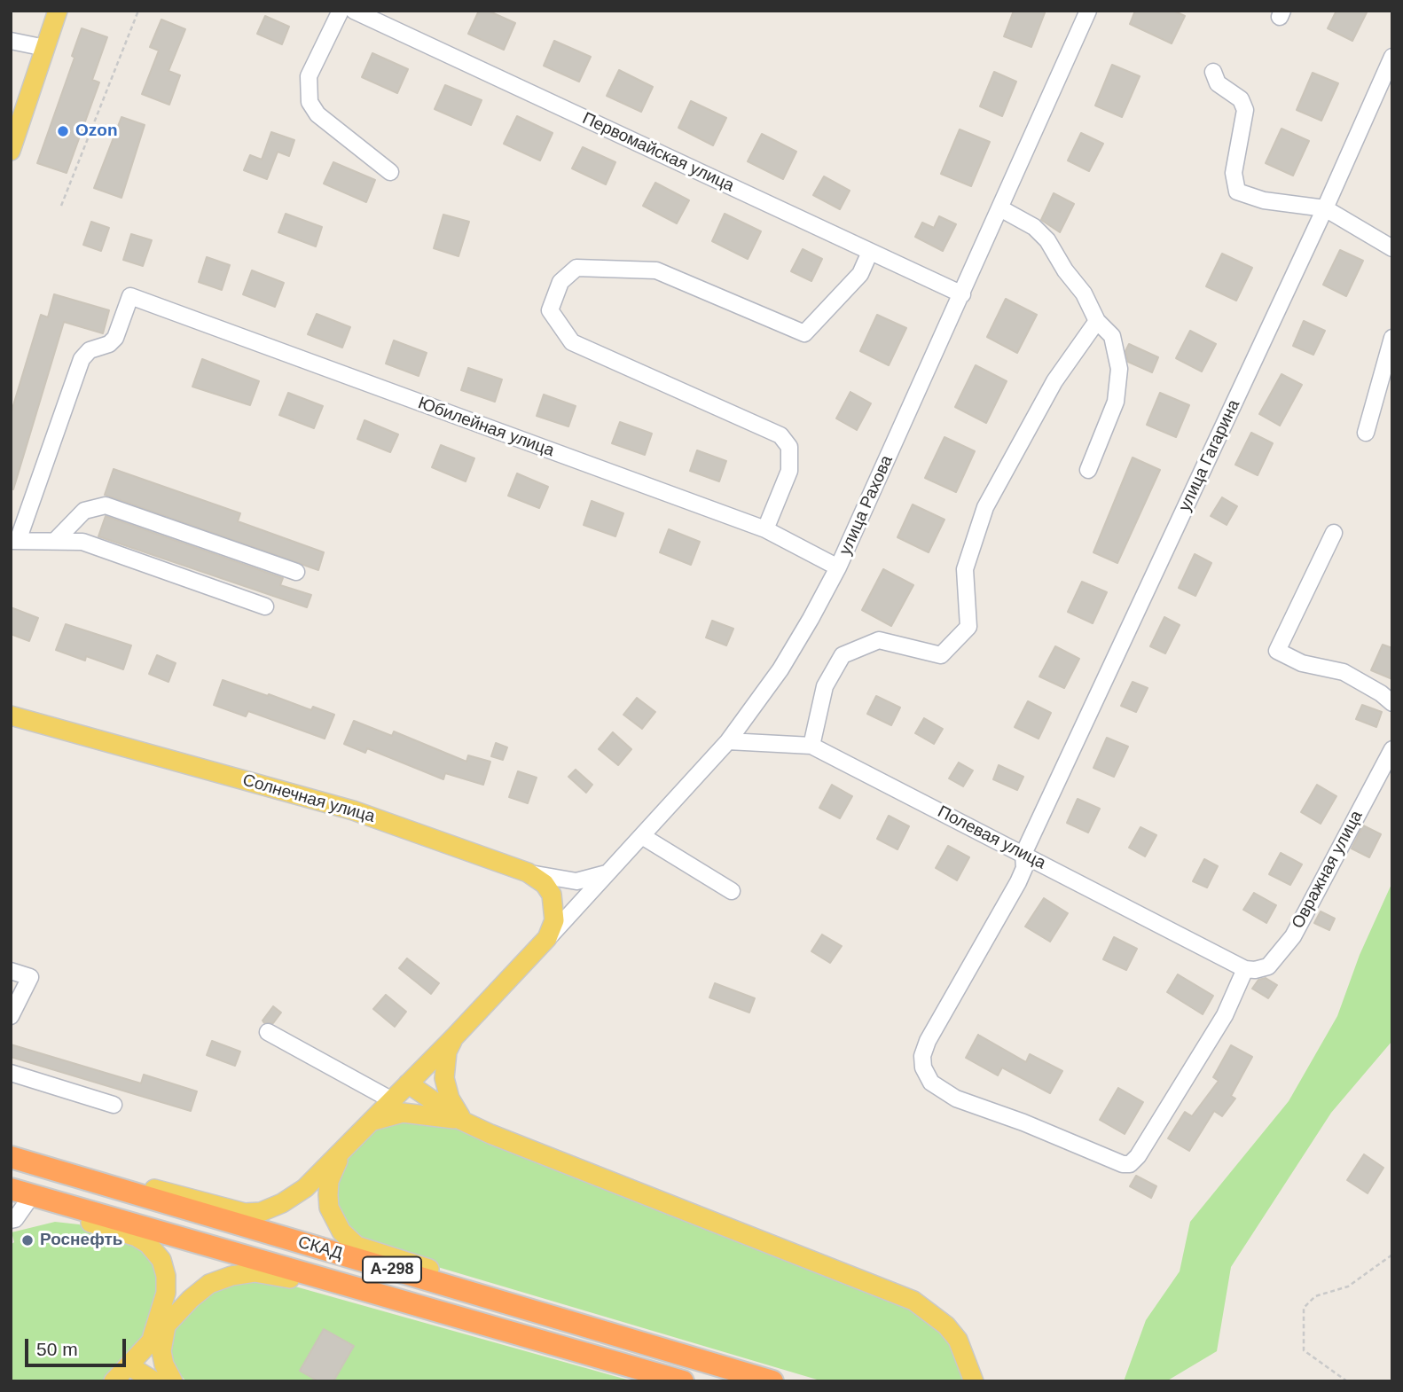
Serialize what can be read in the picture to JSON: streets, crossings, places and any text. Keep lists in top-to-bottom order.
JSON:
{
  "streets": {
    "highway": ["СКАД", "А-298"],
    "main road": ["Солнечная улица"],
    "street": [
      "Первомайская улица",
      "Юбилейная улица",
      "улица Гагарина",
      "улица Рахова",
      "Полевая улица",
      "Овражная улица"
    ]
  },
  "crossings": [
    ["Первомайская улица", "улица Рахова"],
    ["Юбилейная улица", "улица Рахова"],
    ["улица Гагарина", "Полевая улица"],
    ["улица Гагарина", "Овражная улица"],
    ["улица Рахова", "Солнечная улица"],
    ["улица Рахова", "Полевая улица"],
    ["Полевая улица", "Овражная улица"]
  ],
  "places": ["Ozon", "Роснефть"],
  "scale_bar": "50 m"
}
